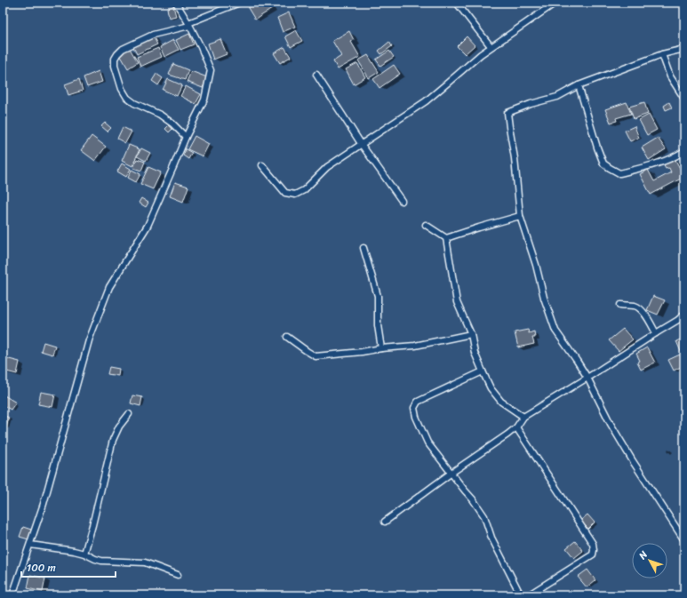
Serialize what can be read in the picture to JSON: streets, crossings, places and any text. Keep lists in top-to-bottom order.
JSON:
{
  "scale_bar": "100 m",
  "north": "top left"
}
